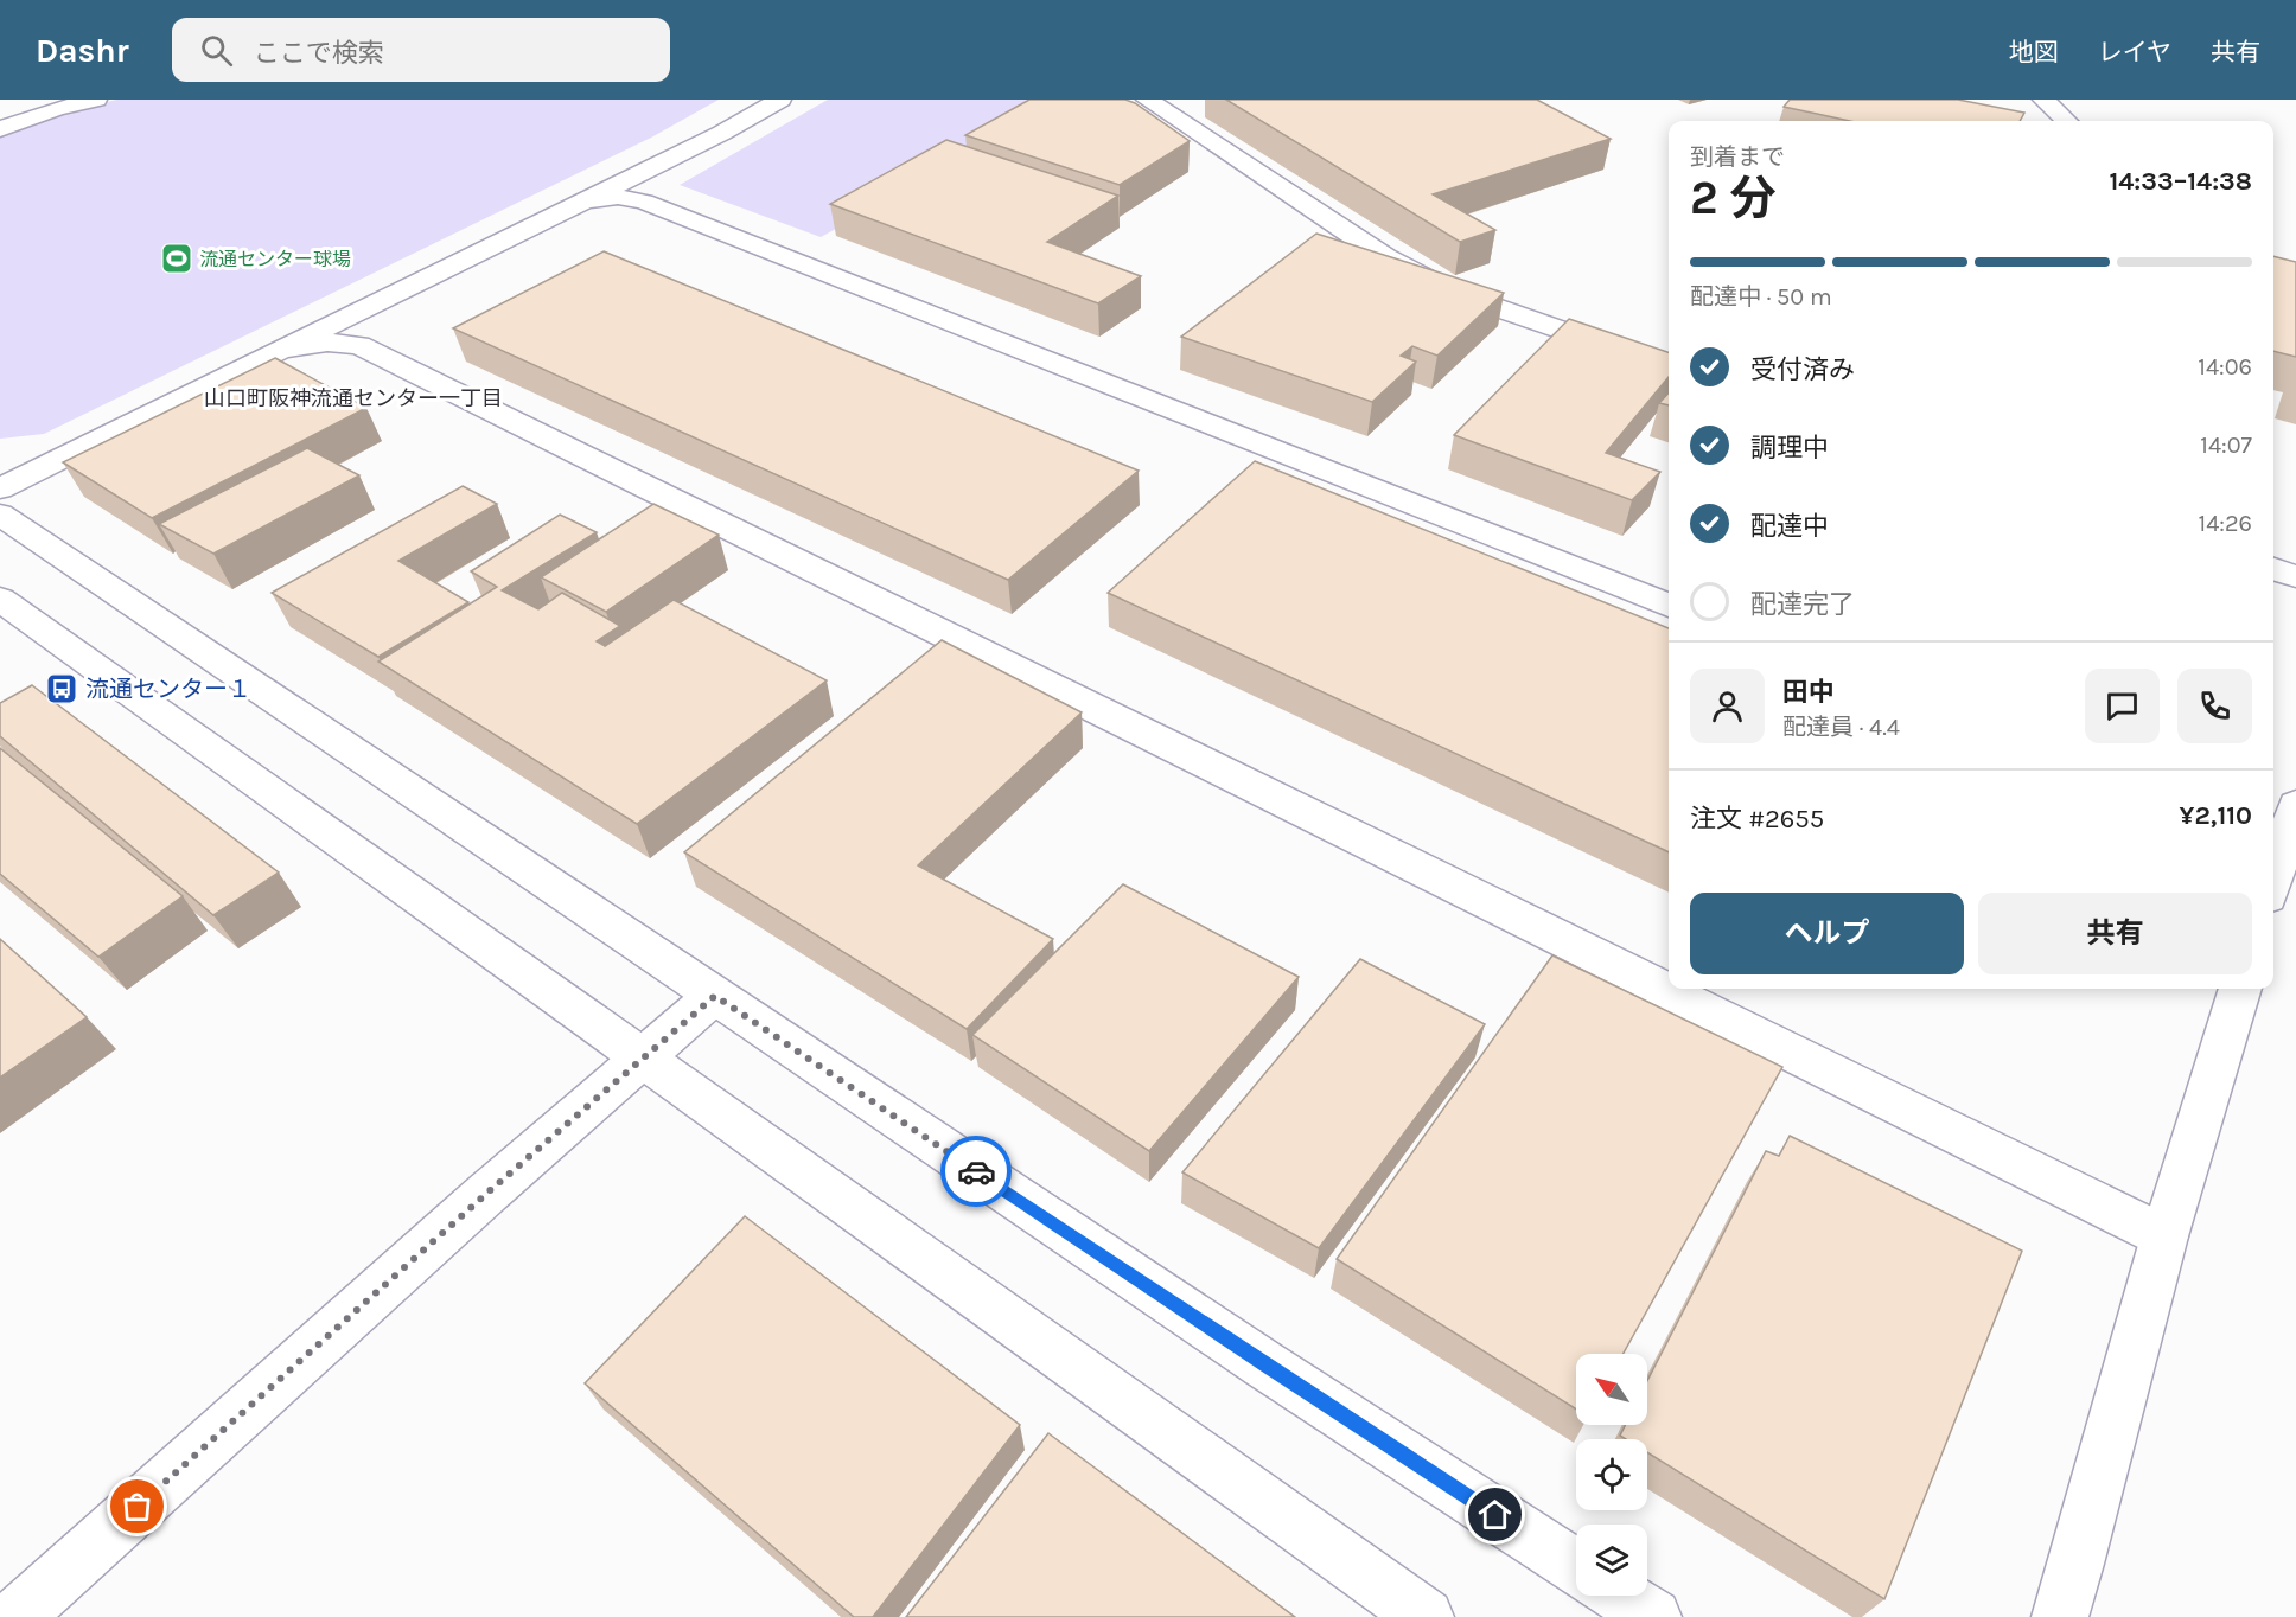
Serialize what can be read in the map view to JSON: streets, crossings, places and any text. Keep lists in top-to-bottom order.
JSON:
{
  "districts": ["山口町阪神流通センター一丁目"],
  "places": {
    "sports": ["流通センター球場"],
    "bus stop": ["流通センター１"]
  },
  "north": "top left",
  "page": {
    "header": "Dashr",
    "search": "ここで検索",
    "nav": ["地図", "レイヤ", "共有"],
    "heading": ["2 分", "到着まで", "14:33–14:38"],
    "panel": [
      "田中",
      "配達員 · 4.4",
      "注文 #2655",
      "¥2,110"
    ],
    "bar": "配達中 · 50 m",
    "list": [
      ["受付済み", "14:06"],
      ["調理中", "14:07"],
      ["配達中", "14:26"],
      "配達完了"
    ],
    "buttons": ["ヘルプ", "共有"]
  }
}
